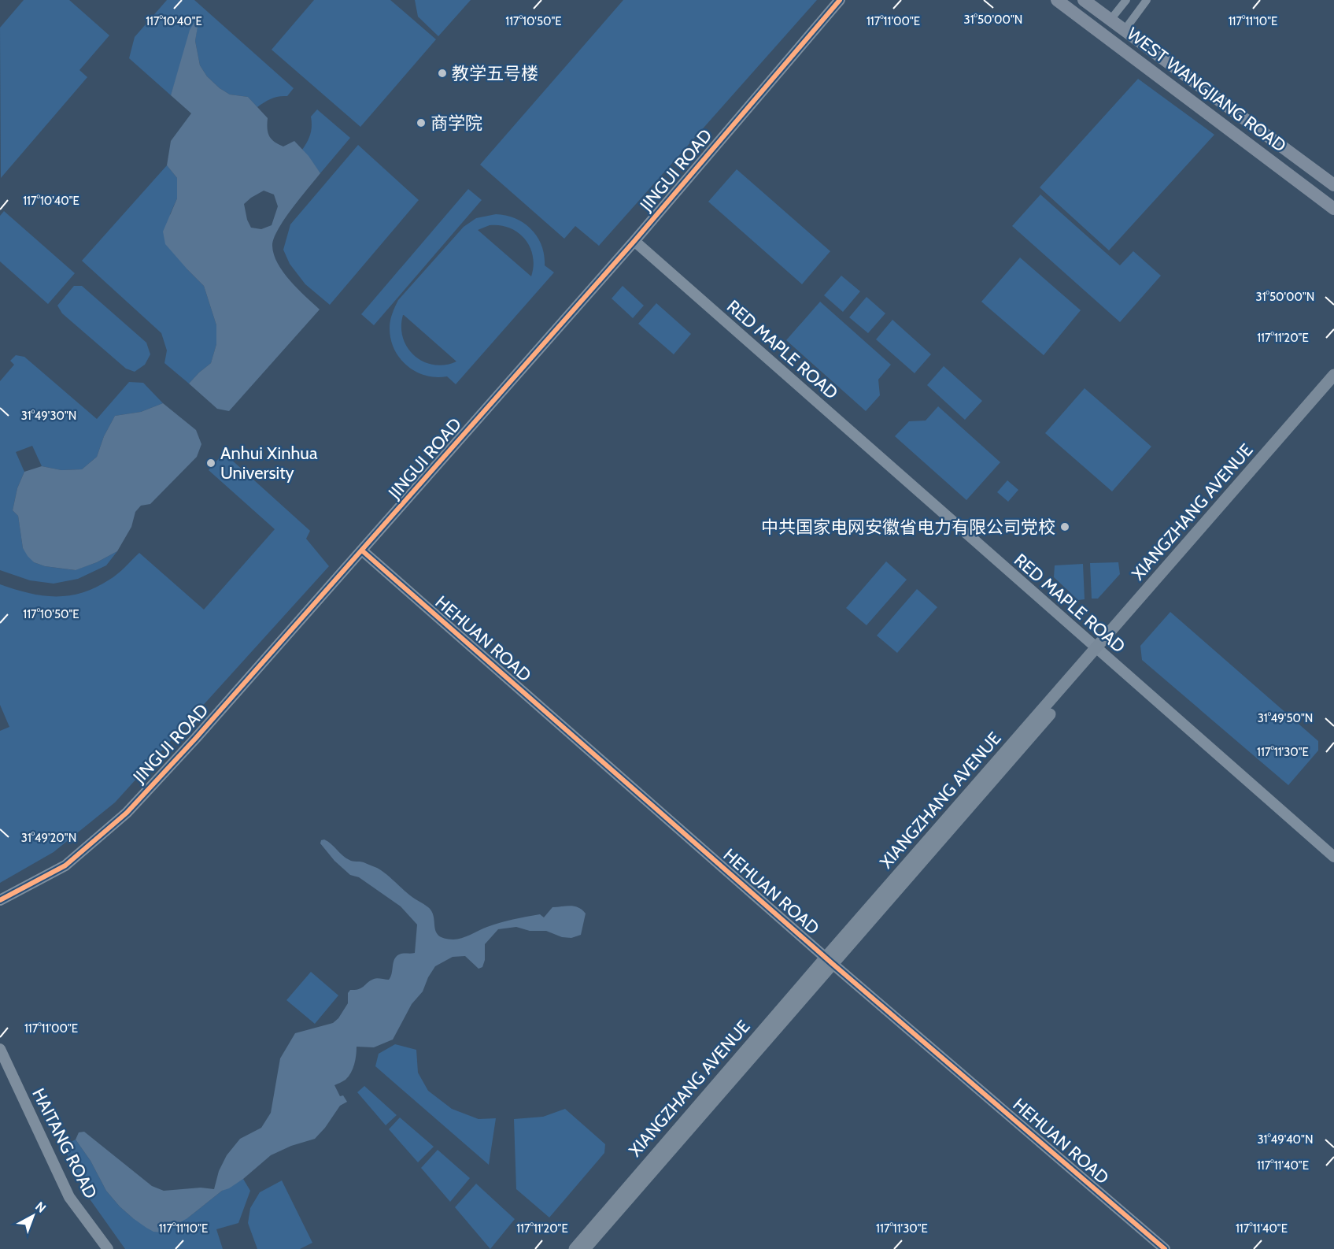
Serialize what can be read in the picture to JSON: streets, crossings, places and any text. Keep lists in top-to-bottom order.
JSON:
{
  "streets": {
    "main road": ["WEST WANGJIANG ROAD", "XIANGZHANG AVENUE"],
    "street": [
      "JINGUI ROAD",
      "RED MAPLE ROAD",
      "HEHUAN ROAD",
      "HAITANG ROAD"
    ]
  },
  "crossings": [
    ["JINGUI ROAD", "RED MAPLE ROAD"],
    ["JINGUI ROAD", "HEHUAN ROAD"],
    ["RED MAPLE ROAD", "XIANGZHANG AVENUE"],
    ["XIANGZHANG AVENUE", "HEHUAN ROAD"]
  ],
  "places": [
    "教学五号楼",
    "商学院",
    "Anhui Xinhua University",
    "中共国家电网安徽省电力有限公司党校"
  ],
  "north": "top right",
  "coordinates": [
    "31°50'00\"N",
    "117°10'40\"E",
    "117°10'50\"E",
    "117°11'00\"E",
    "117°11'10\"E",
    "117°11'20\"E",
    "31°49'30\"N",
    "31°49'50\"N",
    "117°11'30\"E",
    "31°49'20\"N",
    "31°49'40\"N",
    "117°11'40\"E"
  ]
}
